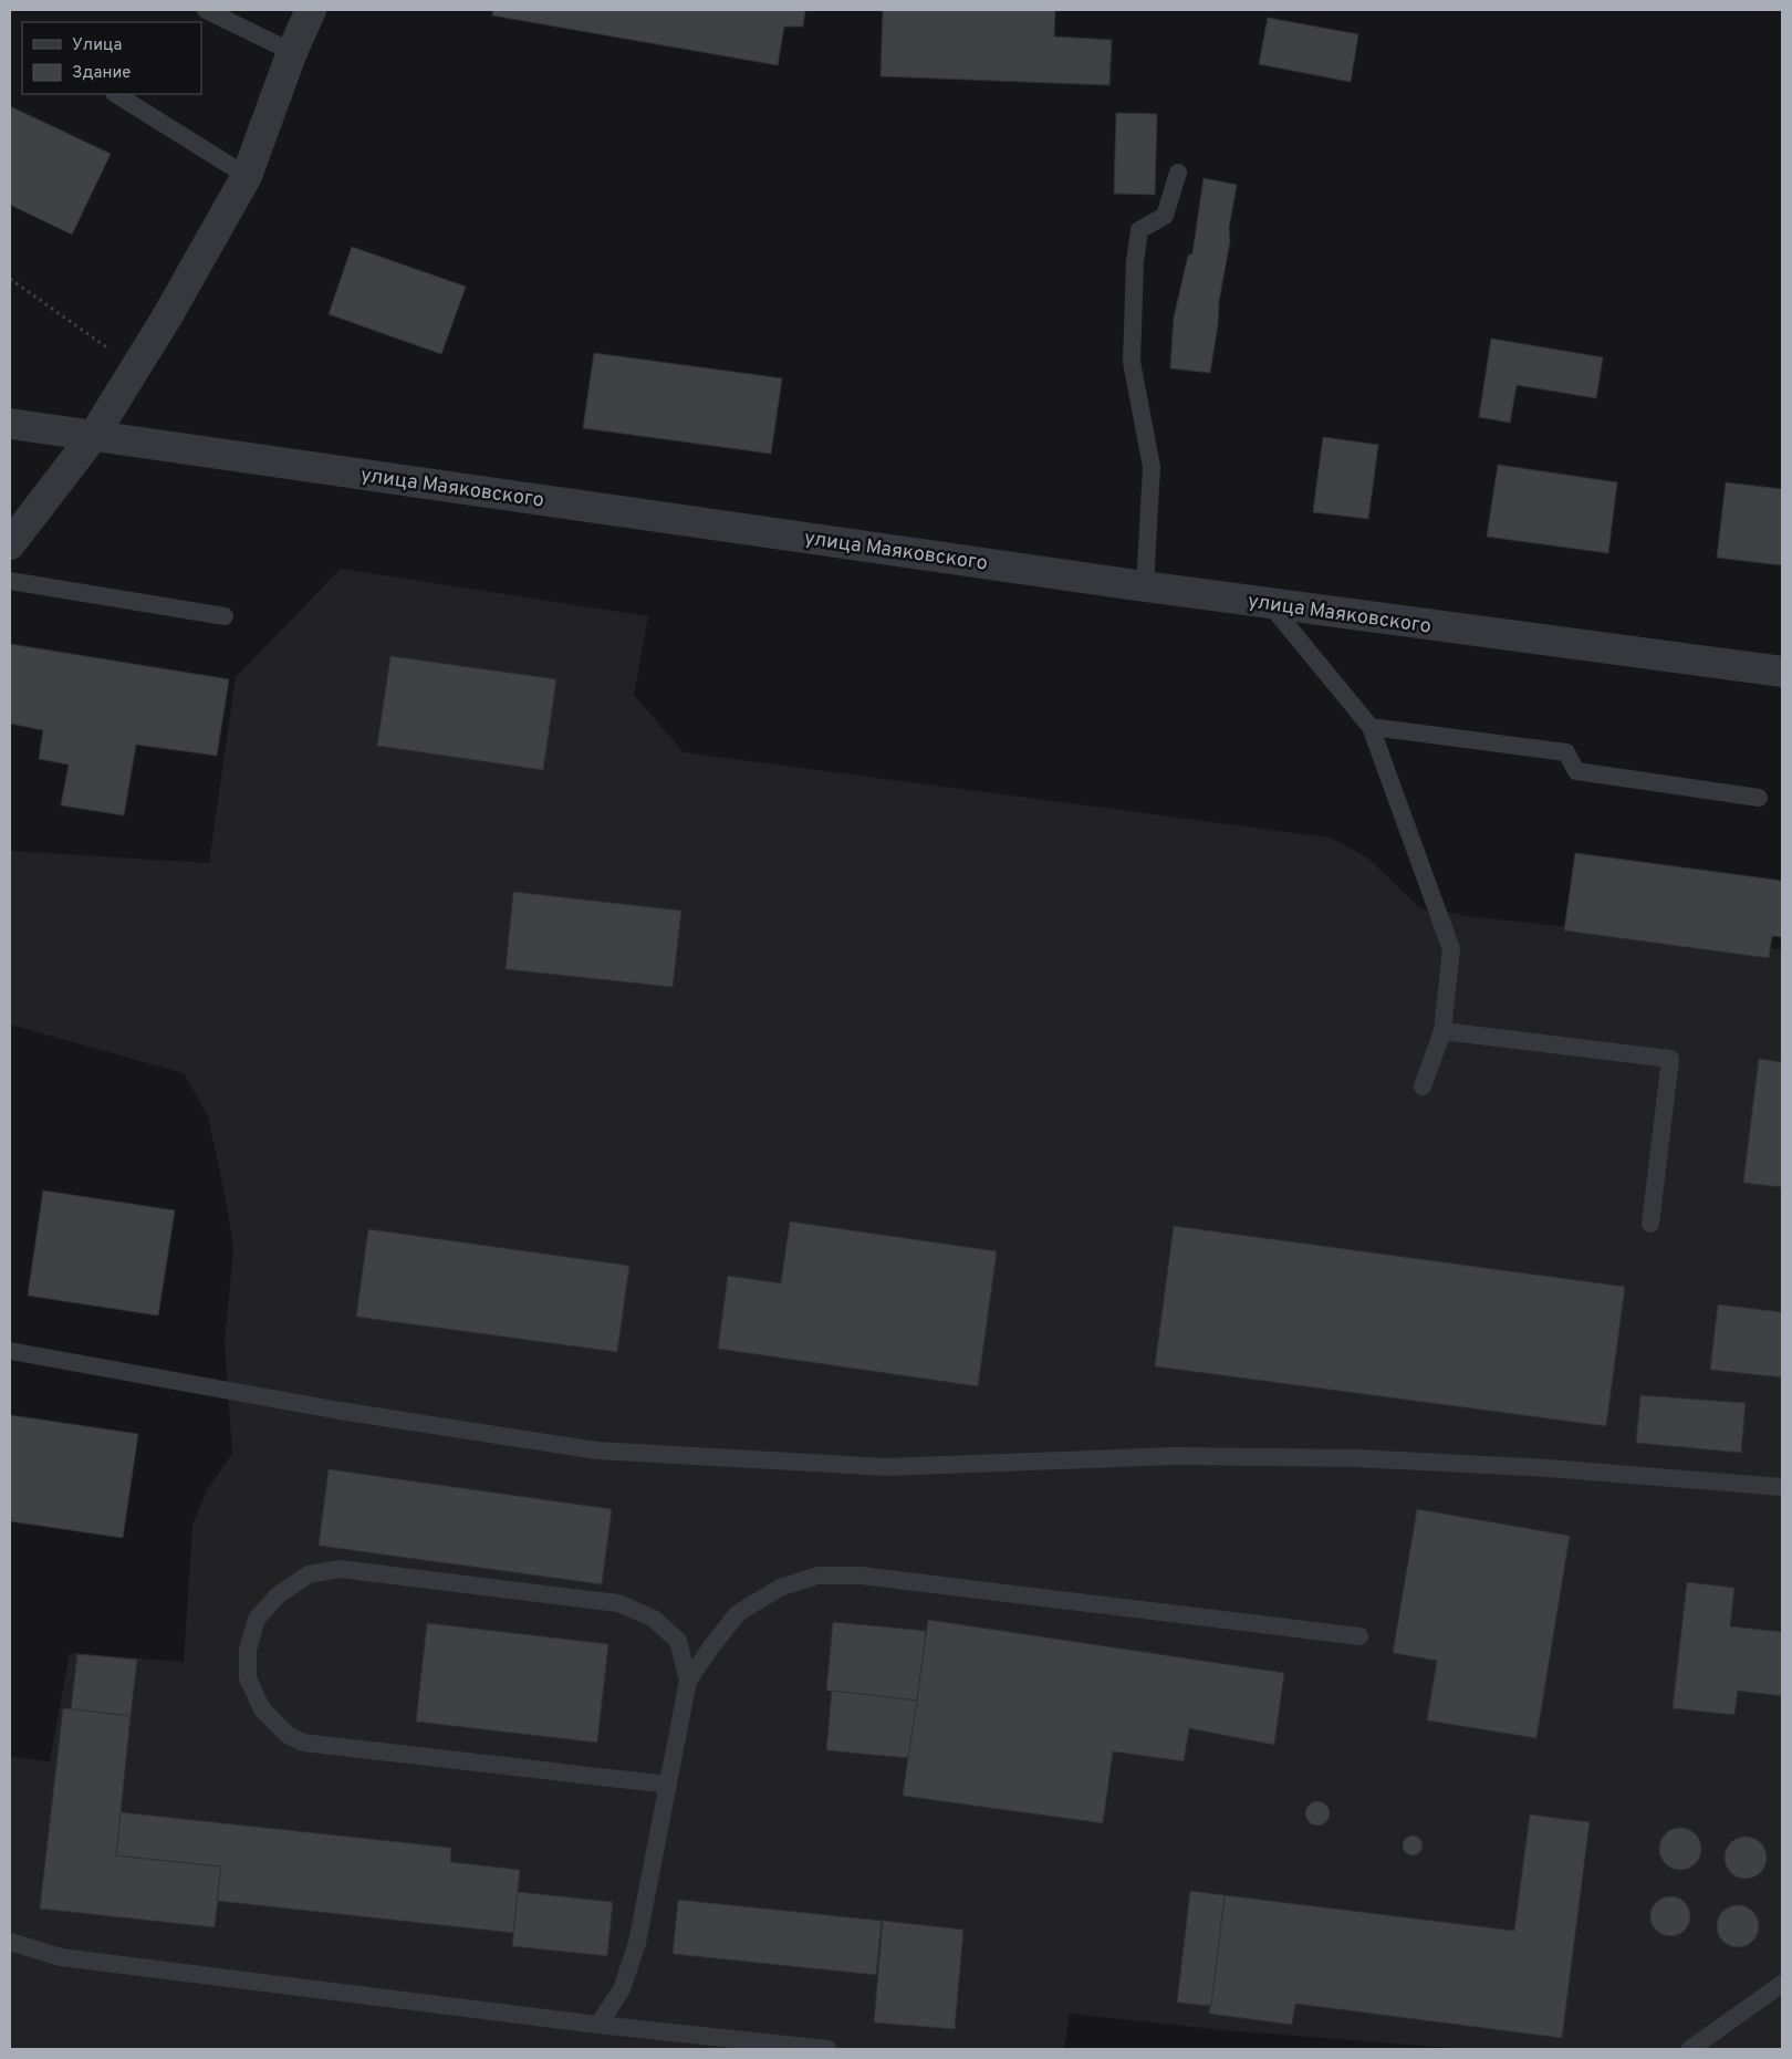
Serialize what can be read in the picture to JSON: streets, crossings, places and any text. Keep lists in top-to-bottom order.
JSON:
{
  "streets": {
    "street": ["улица Маяковского"]
  },
  "legend": ["Улица", "Здание"]
}
